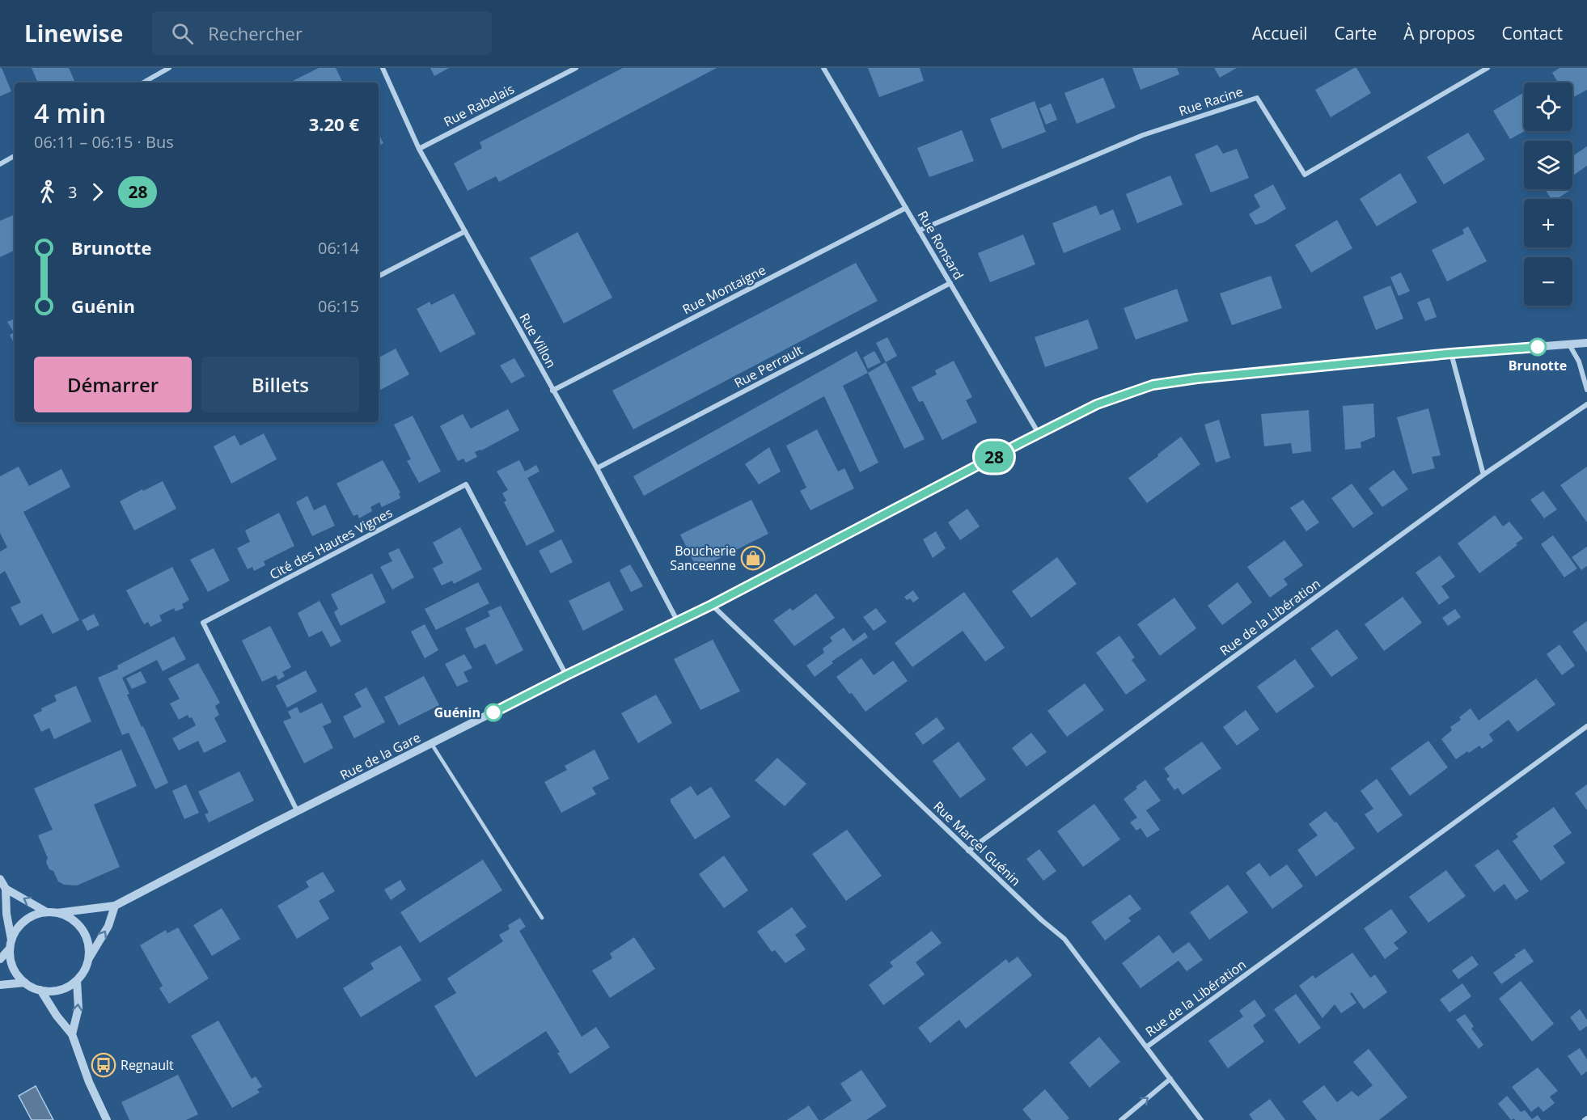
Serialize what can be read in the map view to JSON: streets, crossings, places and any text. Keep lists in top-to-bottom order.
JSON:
{
  "streets": {
    "street": [
      "Rue Racine",
      "Rue Rabelais",
      "Rue Ronsard",
      "Rue Montaigne",
      "Rue Villon",
      "Rue Perrault",
      "Cité des Hautes Vignes",
      "Rue de la Libération",
      "Rue de la Gare",
      "Rue Marcel Guénin"
    ]
  },
  "crossings": [
    ["Rue Racine", "Rue Ronsard"],
    ["Rue Rabelais", "Rue Villon"],
    ["Rue Ronsard", "Rue Montaigne"],
    ["Rue Ronsard", "Rue Perrault"],
    ["Rue Ronsard", "Rue de la Gare"],
    ["Rue Montaigne", "Rue Villon"],
    ["Rue Villon", "Rue Perrault"],
    ["Rue Villon", "Rue de la Gare"],
    ["Cité des Hautes Vignes", "Rue de la Gare"],
    ["Rue de la Libération", "Rue Marcel Guénin"],
    ["Rue de la Gare", "Rue Marcel Guénin"]
  ],
  "places": {
    "other": ["Brunotte", "Guénin"],
    "shop": ["Boucherie Sanceenne"],
    "bus stop": ["Regnault"]
  },
  "lines": ["bus line 28"],
  "page": {
    "header": "Linewise",
    "search": "Rechercher",
    "nav": [
      "Accueil",
      "Carte",
      "À propos",
      "Contact"
    ],
    "on_map": "28",
    "map_buttons": ["+", "−"],
    "heading": ["4 min", "06:11 – 06:15 · Bus", "3.20 €"],
    "legs": ["3", "28"],
    "list": [
      {
        "name": "Brunotte",
        "value": "06:14"
      },
      {
        "name": "Guénin",
        "value": "06:15"
      }
    ],
    "buttons": ["Démarrer", "Billets"]
  }
}
